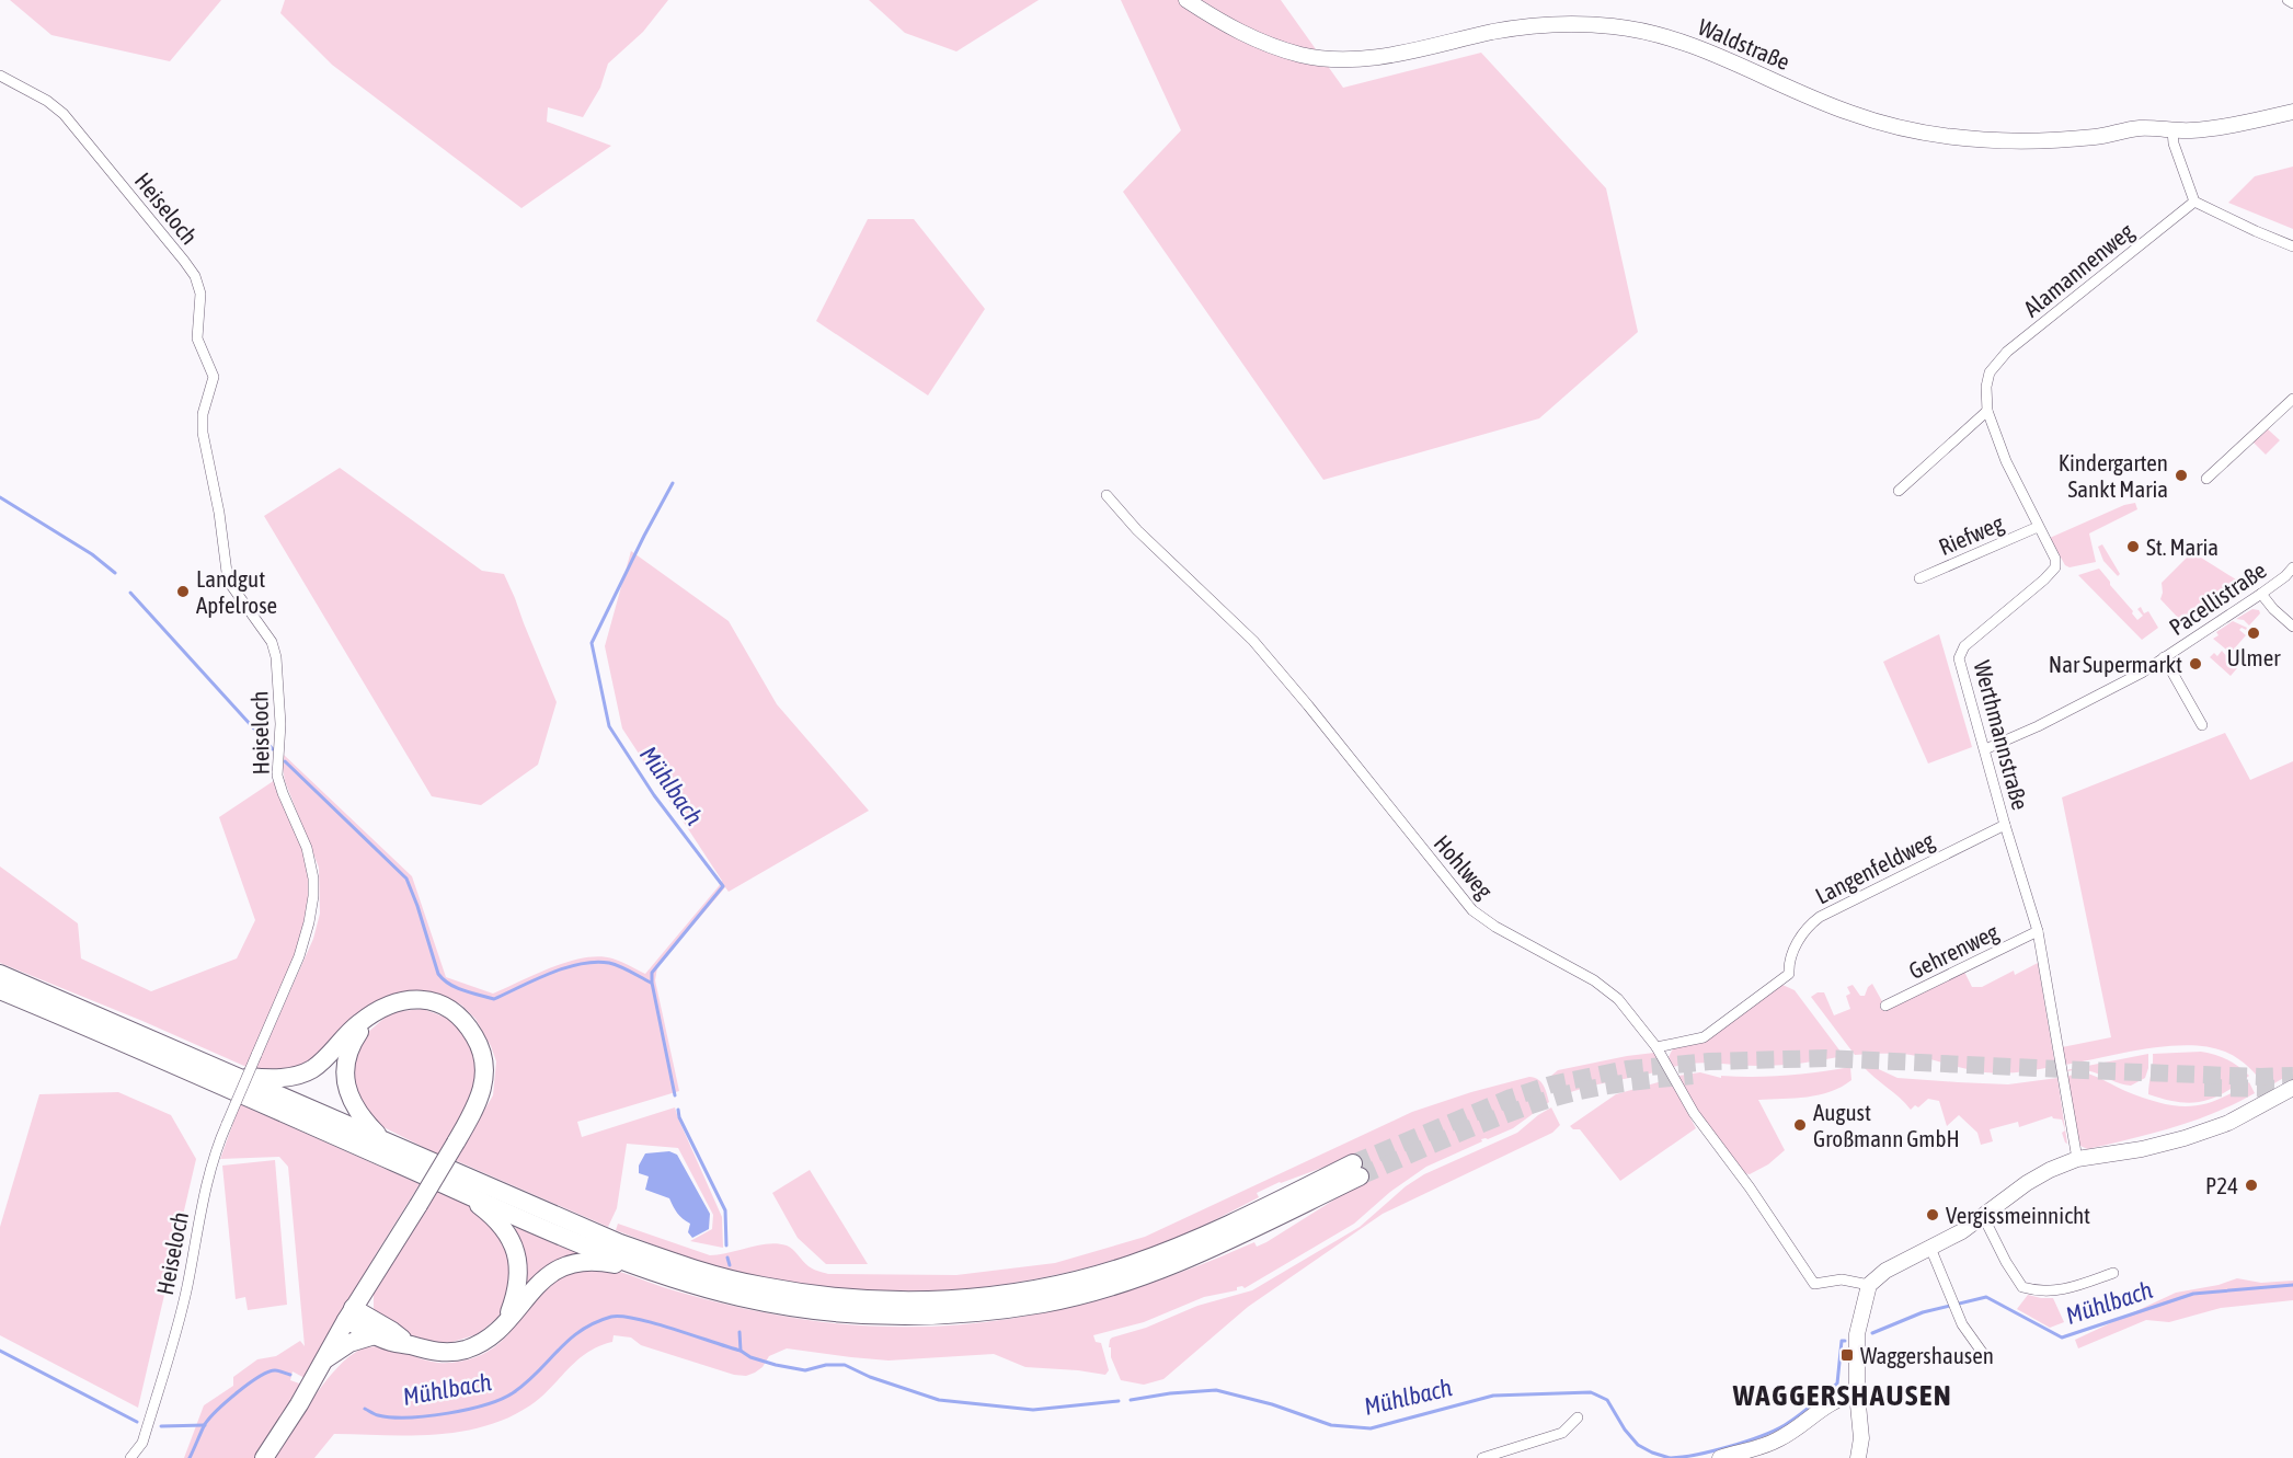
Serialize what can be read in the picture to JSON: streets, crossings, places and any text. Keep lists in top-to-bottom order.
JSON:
{
  "streets": {
    "street": [
      "Waldstraße",
      "Heiseloch",
      "Alamannenweg",
      "Riefweg",
      "Pacellistraße",
      "Werthmannstraße",
      "Hohlweg",
      "Langenfeldweg",
      "Gehrenweg"
    ]
  },
  "crossings": [
    ["Alamannenweg", "Werthmannstraße"],
    ["Riefweg", "Werthmannstraße"],
    ["Pacellistraße", "Werthmannstraße"],
    ["Werthmannstraße", "Langenfeldweg"],
    ["Werthmannstraße", "Gehrenweg"],
    ["Hohlweg", "Langenfeldweg"]
  ],
  "districts": ["WAGGERSHAUSEN"],
  "water": ["Mühlbach"],
  "places": {
    "other": [
      "Kindergarten Sankt Maria",
      "St. Maria",
      "Landgut Apfelrose",
      "Ulmer",
      "Nar Supermarkt",
      "August Großmann GmbH",
      "P24",
      "Vergissmeinnicht"
    ],
    "transit": ["Waggershausen"]
  }
}
